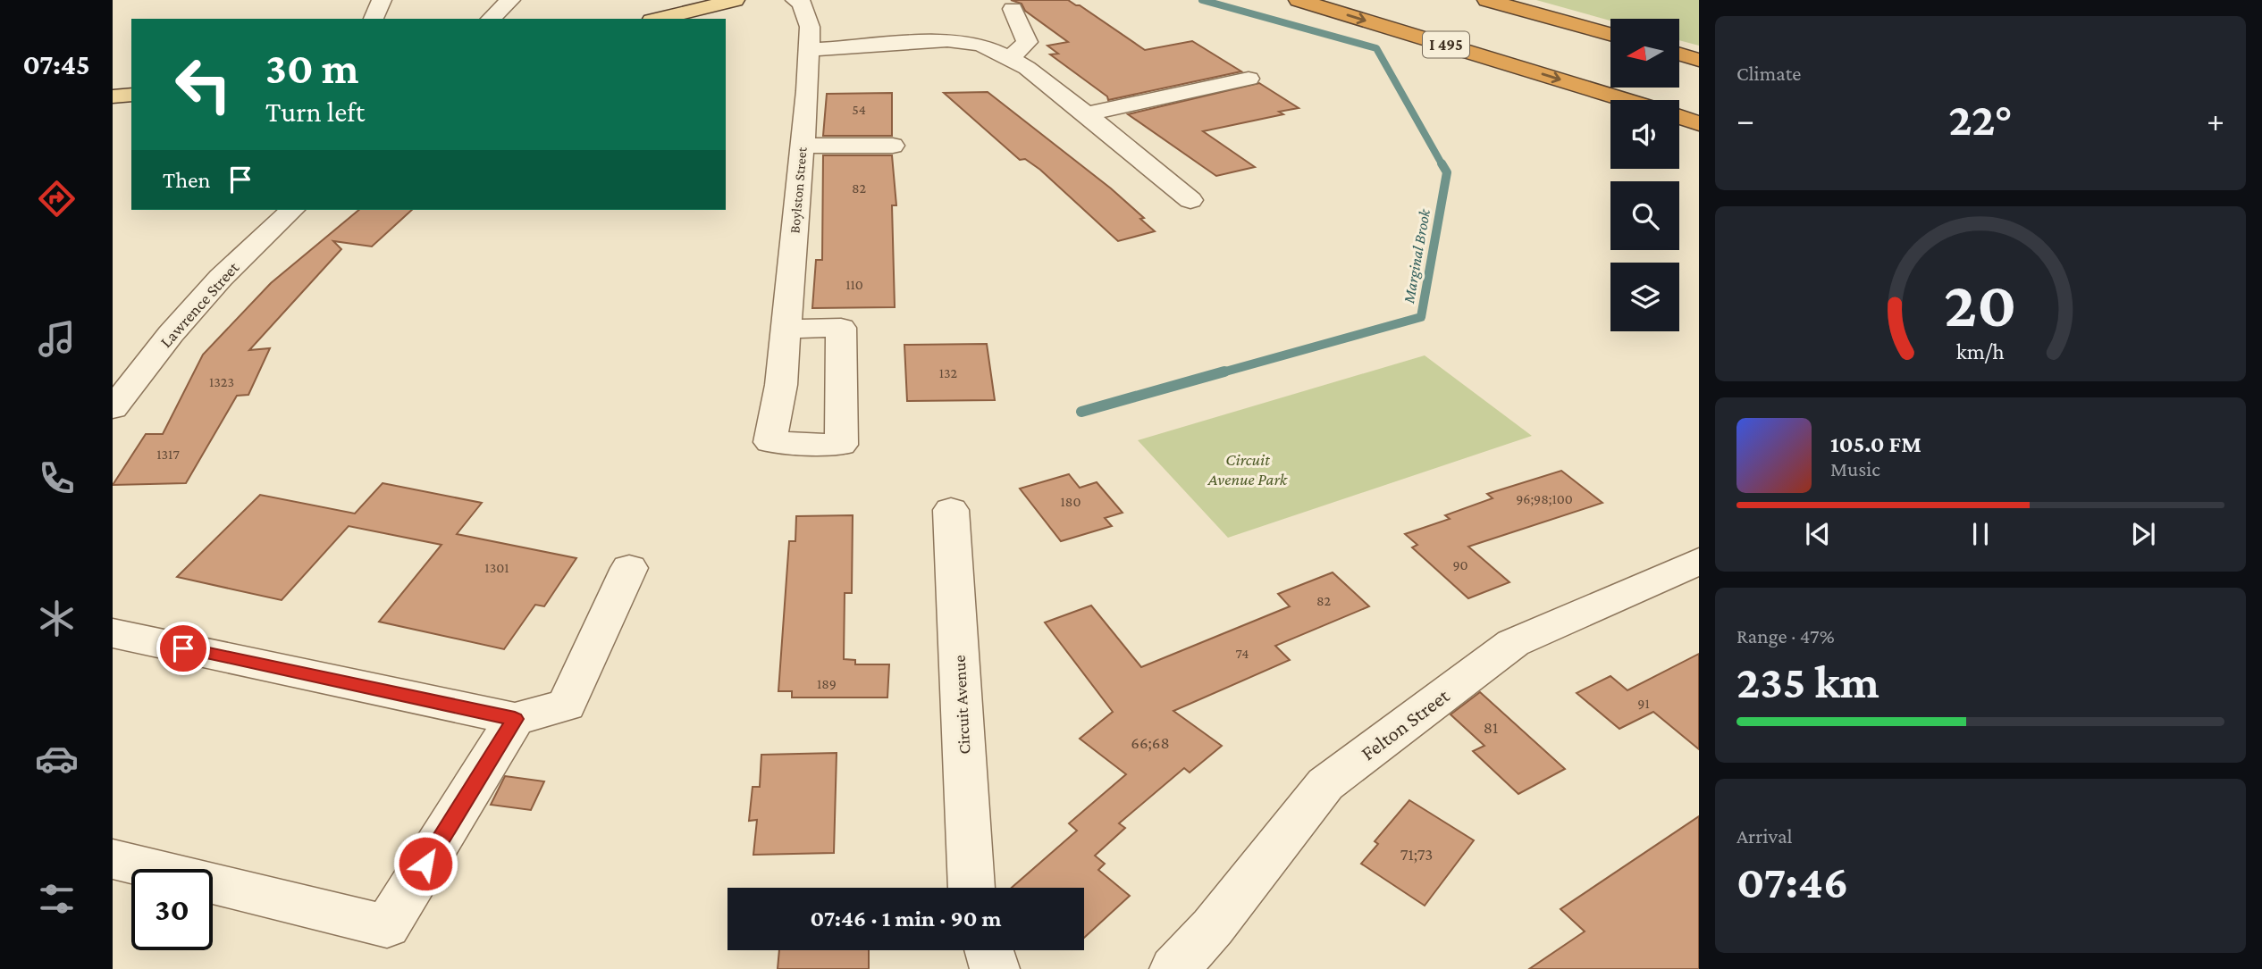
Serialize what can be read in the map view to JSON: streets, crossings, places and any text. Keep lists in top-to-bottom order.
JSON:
{
  "streets": {
    "highway": ["I 495"],
    "street": [
      "Boylston Street",
      "Lawrence Street",
      "Circuit Avenue",
      "Felton Street"
    ]
  },
  "water": ["Marginal Brook"],
  "parks": ["Circuit Avenue Park"],
  "house_numbers": [
    "54",
    "82",
    "110",
    "132",
    "1323",
    "1317",
    "96;98;100",
    "180",
    "90",
    "1301",
    "82",
    "74",
    "189",
    "91",
    "81",
    "66;68",
    "71;73"
  ],
  "north": "left",
  "page": {
    "tabs": "07:45",
    "tile": [
      "Climate",
      ["Range · 47%", "235 km"],
      ["Arrival", "07:46"]
    ],
    "turn": ["30 m", "Turn left"],
    "heat": ["−", "22°", "+"],
    "then": "Then",
    "song": ["105.0 FM", "Music"],
    "limit": "30",
    "trip": "07:46 · 1 min · 90 m",
    "gauge": ["20", "km/h"]
  }
}
